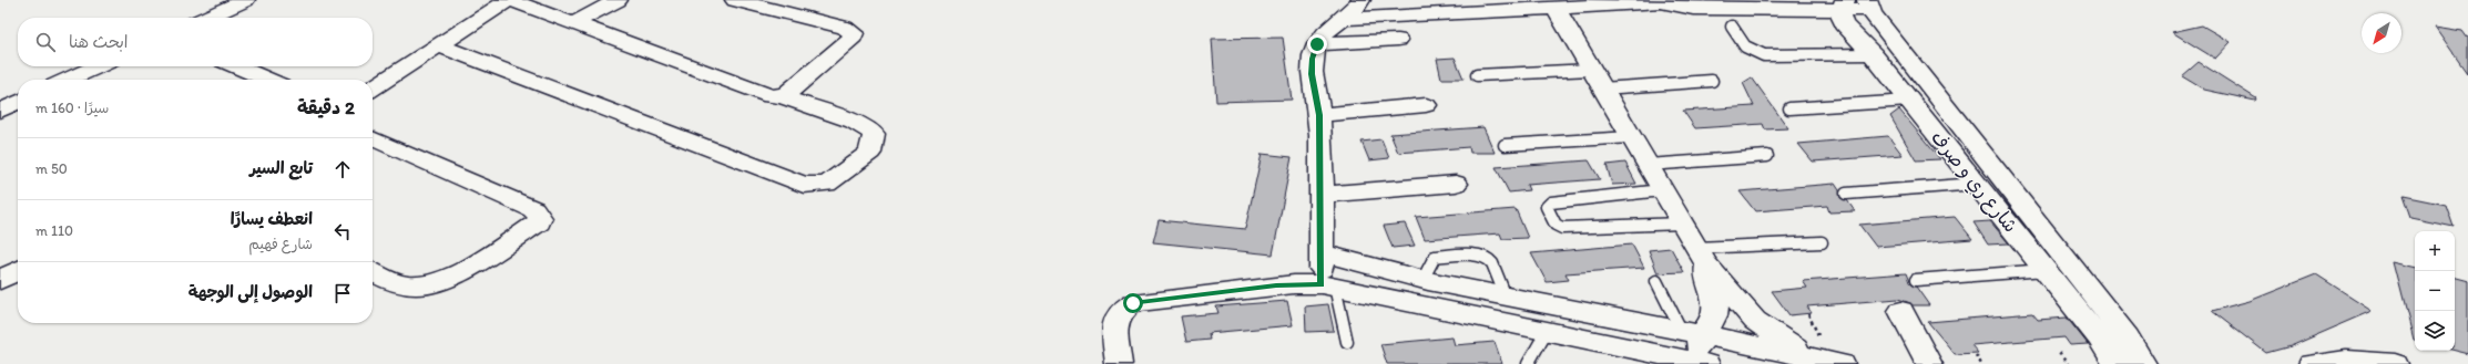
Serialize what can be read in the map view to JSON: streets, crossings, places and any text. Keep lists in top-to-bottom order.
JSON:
{
  "streets": {
    "street": ["شارع ري و صرف"]
  },
  "north": "bottom left",
  "page": {
    "search": "ابحث هنا",
    "heading": ["2 دقيقة", "سيرًا · 160 m"],
    "list": [
      ["تابع السير", "50 m"],
      ["انعطف يسارًا", "شارع فهيم", "110 m"],
      "الوصول إلى الوجهة"
    ],
    "map_buttons": ["+", "−"]
  }
}
